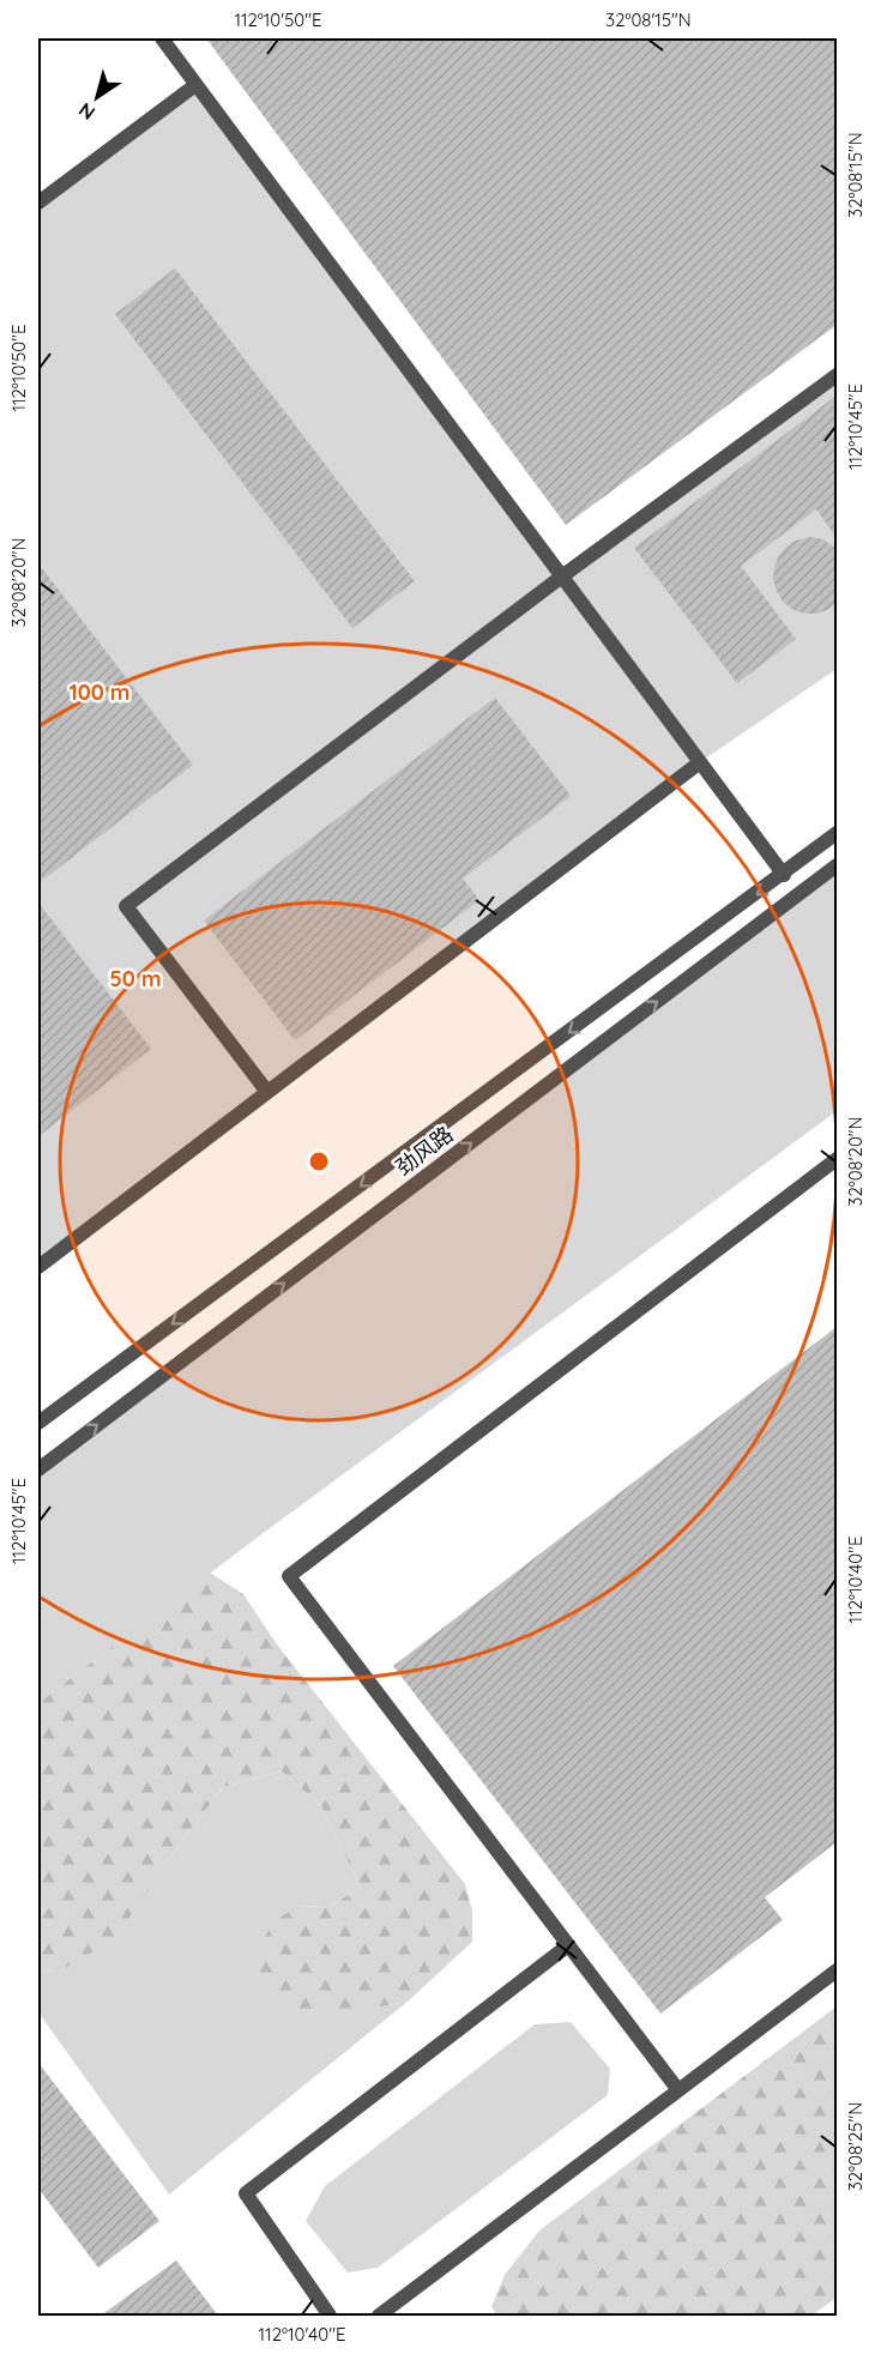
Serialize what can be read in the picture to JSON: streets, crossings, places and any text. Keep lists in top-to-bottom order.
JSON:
{
  "streets": {
    "street": ["劲风路"]
  },
  "north": "bottom left",
  "coordinates": [
    "112°10'50\"E",
    "32°08'15\"N",
    "112°10'45\"E",
    "32°08'20\"N",
    "112°10'40\"E",
    "32°08'25\"N"
  ],
  "rings": ["100 m", "50 m"]
}
